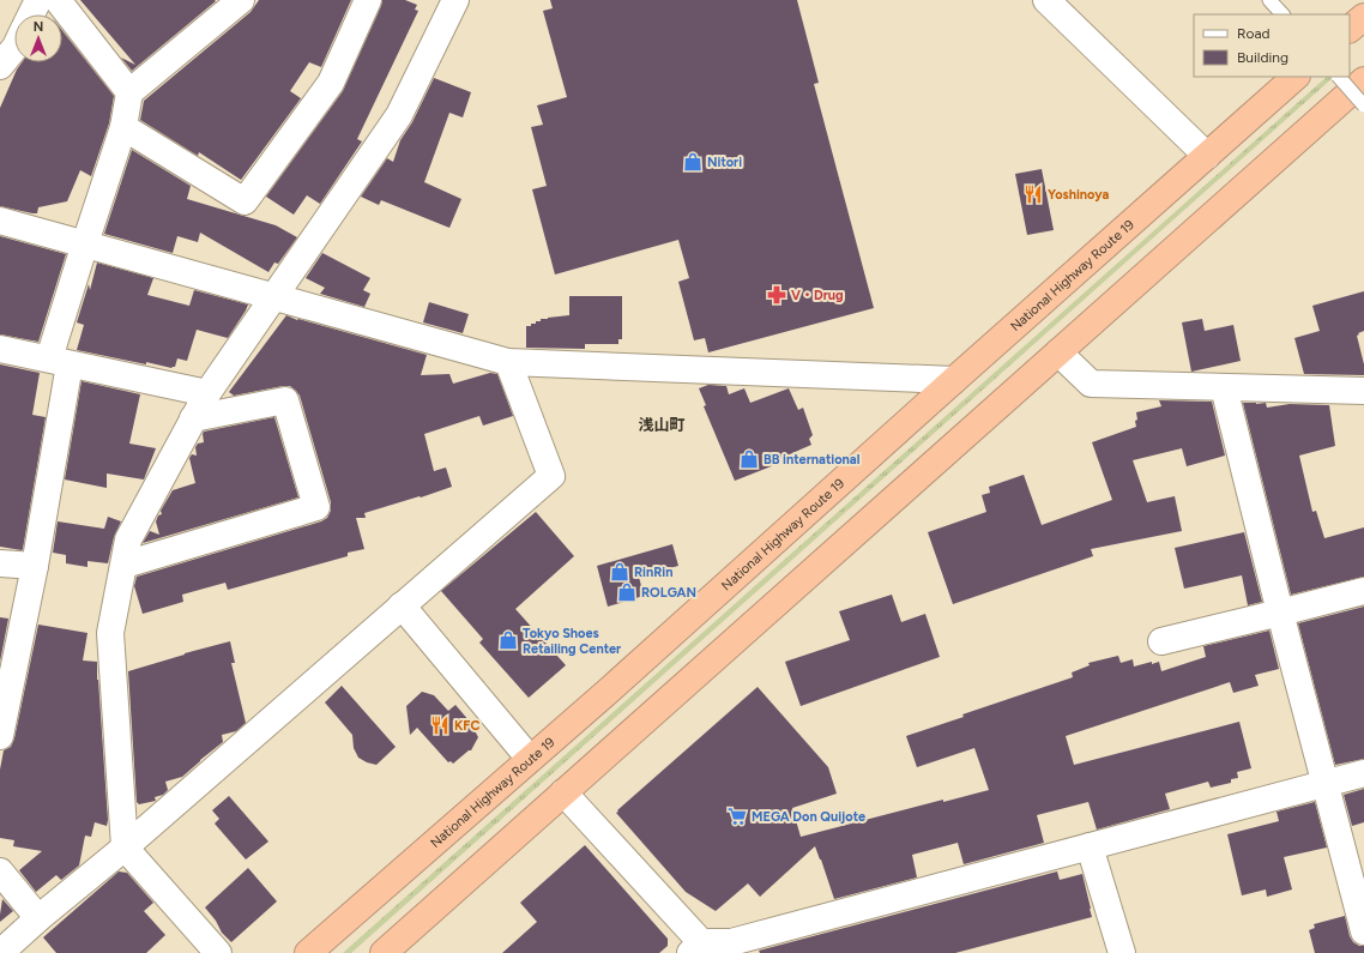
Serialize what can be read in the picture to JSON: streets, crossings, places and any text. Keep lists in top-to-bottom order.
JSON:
{
  "streets": {
    "highway": ["National Highway Route 19"]
  },
  "districts": ["浅山町"],
  "places": {
    "shop": [
      "Nitori",
      "BB international",
      "RinRin",
      "ROLGAN",
      "Tokyo Shoes Retailing Center"
    ],
    "restaurant": ["Yoshinoya", "KFC"],
    "pharmacy": ["V・Drug"],
    "supermarket": ["MEGA Don Quijote"]
  },
  "legend": ["Road", "Building"],
  "north": "top"
}
